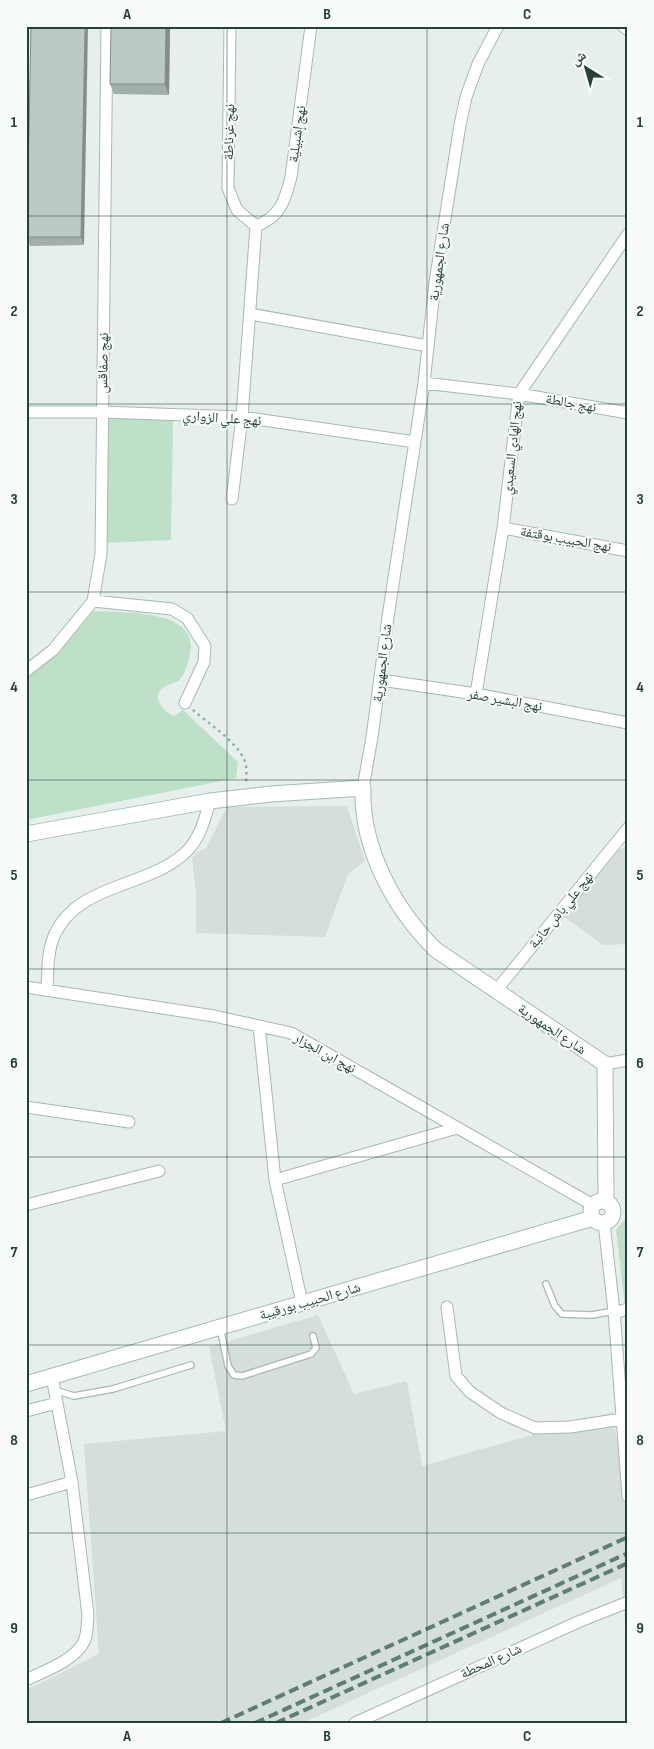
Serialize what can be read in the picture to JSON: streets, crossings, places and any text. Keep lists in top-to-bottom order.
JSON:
{
  "streets": {
    "street": [
      "نهج غرناطة",
      "نهج إشبيلية",
      "شارع الجمهورية",
      "نهج صفاقس",
      "نهج جالطة",
      "نهج علي الزواري",
      "نهج الهادي السعيدي",
      "نهج الحبيب بوقتفة",
      "نهج البشير صفر",
      "نهج علي باش حانبة",
      "نهج ابن الجزار",
      "شارع الحبيب بورقيبة",
      "شارع المحطة"
    ]
  },
  "crossings": [
    ["نهج غرناطة", "نهج إشبيلية"],
    ["شارع الجمهورية", "نهج جالطة"],
    ["شارع الجمهورية", "نهج علي الزواري"],
    ["شارع الجمهورية", "نهج البشير صفر"],
    ["شارع الجمهورية", "نهج علي باش حانبة"],
    ["نهج صفاقس", "نهج علي الزواري"],
    ["نهج جالطة", "نهج الهادي السعيدي"],
    ["نهج الهادي السعيدي", "نهج الحبيب بوقتفة"],
    ["نهج الهادي السعيدي", "نهج البشير صفر"],
    ["نهج ابن الجزار", "شارع الحبيب بورقيبة"]
  ],
  "north": "top left",
  "grid": {
    "columns": ["A", "B", "C"],
    "rows": [
      "1",
      "2",
      "3",
      "4",
      "5",
      "6",
      "7",
      "8",
      "9"
    ]
  }
}
